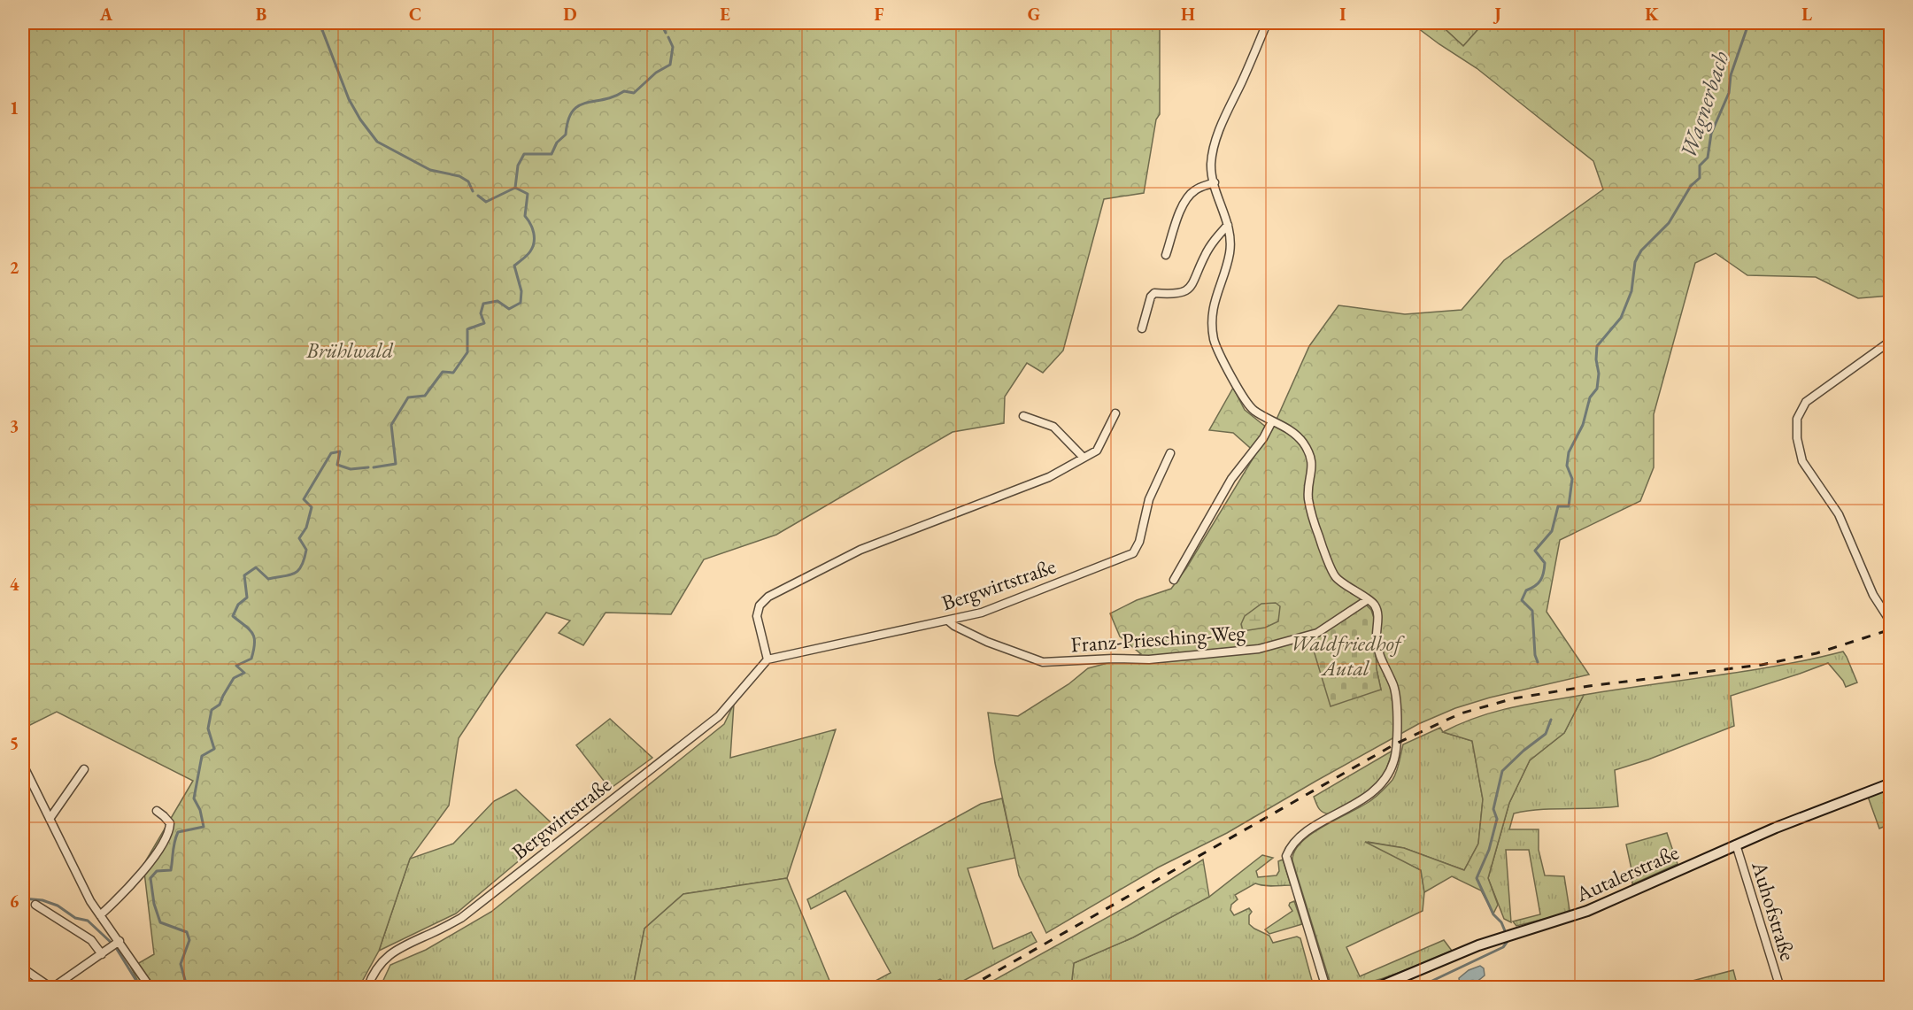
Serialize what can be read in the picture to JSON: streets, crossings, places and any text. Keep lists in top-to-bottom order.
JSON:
{
  "streets": {
    "main road": ["Autalerstraße"],
    "street": ["Bergwirtstraße", "Franz-Priesching-Weg", "Auhofstraße"]
  },
  "crossings": [
    ["Bergwirtstraße", "Franz-Priesching-Weg"],
    ["Autalerstraße", "Auhofstraße"]
  ],
  "water": ["Wagnerbach"],
  "parks": ["Brühlwald", "Waldfriedhof Autal"],
  "grid": {
    "columns": [
      "A",
      "B",
      "C",
      "D",
      "E",
      "F",
      "G",
      "H",
      "I",
      "J",
      "K",
      "L"
    ],
    "rows": [
      "1",
      "2",
      "3",
      "4",
      "5",
      "6"
    ]
  }
}
